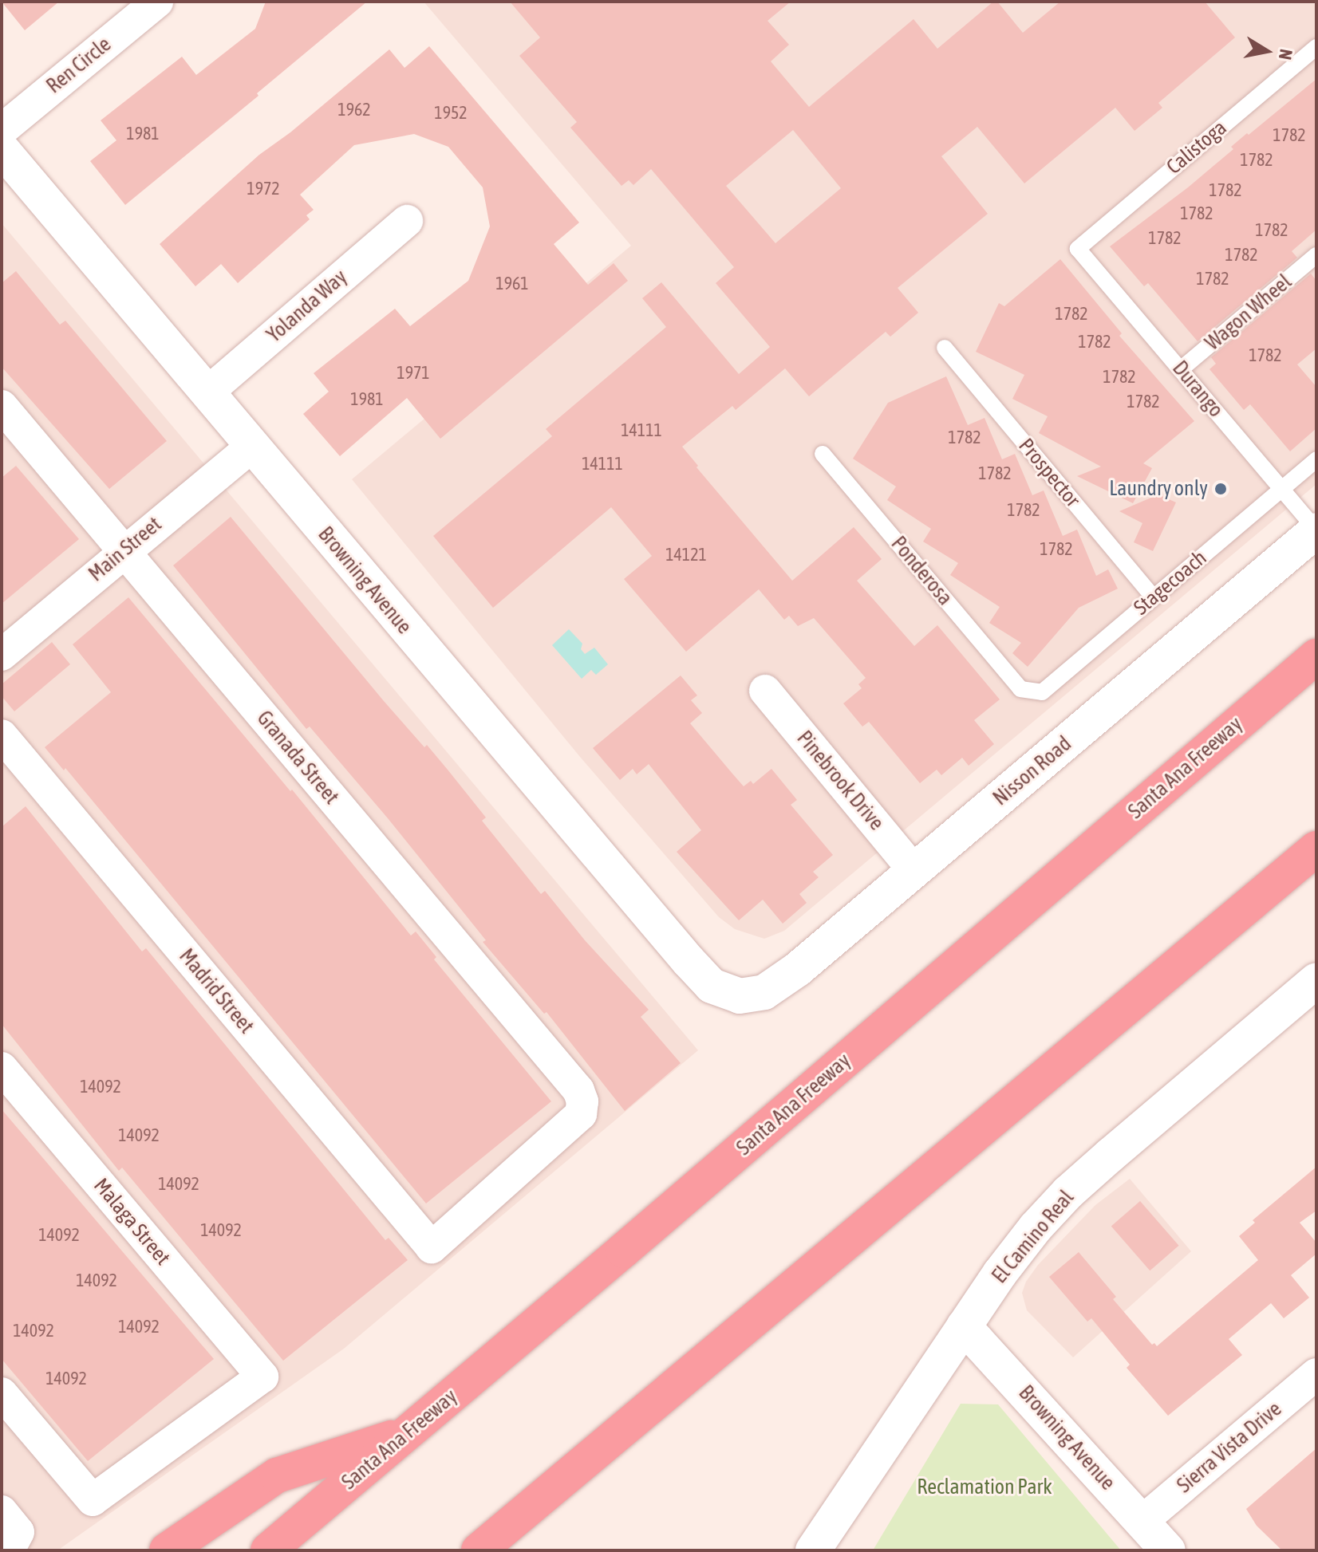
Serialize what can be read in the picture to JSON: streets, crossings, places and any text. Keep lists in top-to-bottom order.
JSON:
{
  "streets": {
    "highway": ["Santa Ana Freeway"],
    "street": [
      "Ren Circle",
      "Yolanda Way",
      "Main Street",
      "Browning Avenue",
      "Granada Street",
      "Nisson Road",
      "Pinebrook Drive",
      "Madrid Street",
      "Malaga Street",
      "El Camino Real",
      "Sierra Vista Drive"
    ],
    "lane": [
      "Calistoga",
      "Wagon Wheel",
      "Durango",
      "Prospector",
      "Ponderosa",
      "Stagecoach"
    ]
  },
  "crossings": [
    ["Calistoga", "Durango"],
    ["Yolanda Way", "Browning Avenue"],
    ["Wagon Wheel", "Durango"],
    ["Durango", "Stagecoach"],
    ["Durango", "Nisson Road"],
    ["Prospector", "Stagecoach"],
    ["Main Street", "Browning Avenue"],
    ["Main Street", "Granada Street"],
    ["Ponderosa", "Stagecoach"],
    ["Browning Avenue", "Nisson Road"],
    ["Browning Avenue", "El Camino Real"],
    ["Browning Avenue", "Sierra Vista Drive"],
    ["Granada Street", "Madrid Street"],
    ["Nisson Road", "Pinebrook Drive"]
  ],
  "parks": ["Reclamation Park"],
  "places": ["Laundry only"],
  "house_numbers": [
    "1962",
    "1952",
    "1981",
    "1782",
    "1782",
    "1972",
    "1782",
    "1782",
    "1782",
    "1782",
    "1782",
    "1782",
    "1961",
    "1782",
    "1782",
    "1782",
    "1971",
    "1782",
    "1981",
    "1782",
    "14111",
    "1782",
    "14111",
    "1782",
    "1782",
    "1782",
    "14121",
    "14092",
    "14092",
    "14092",
    "14092",
    "14092",
    "14092",
    "14092",
    "14092",
    "14092"
  ],
  "north": "right"
}
